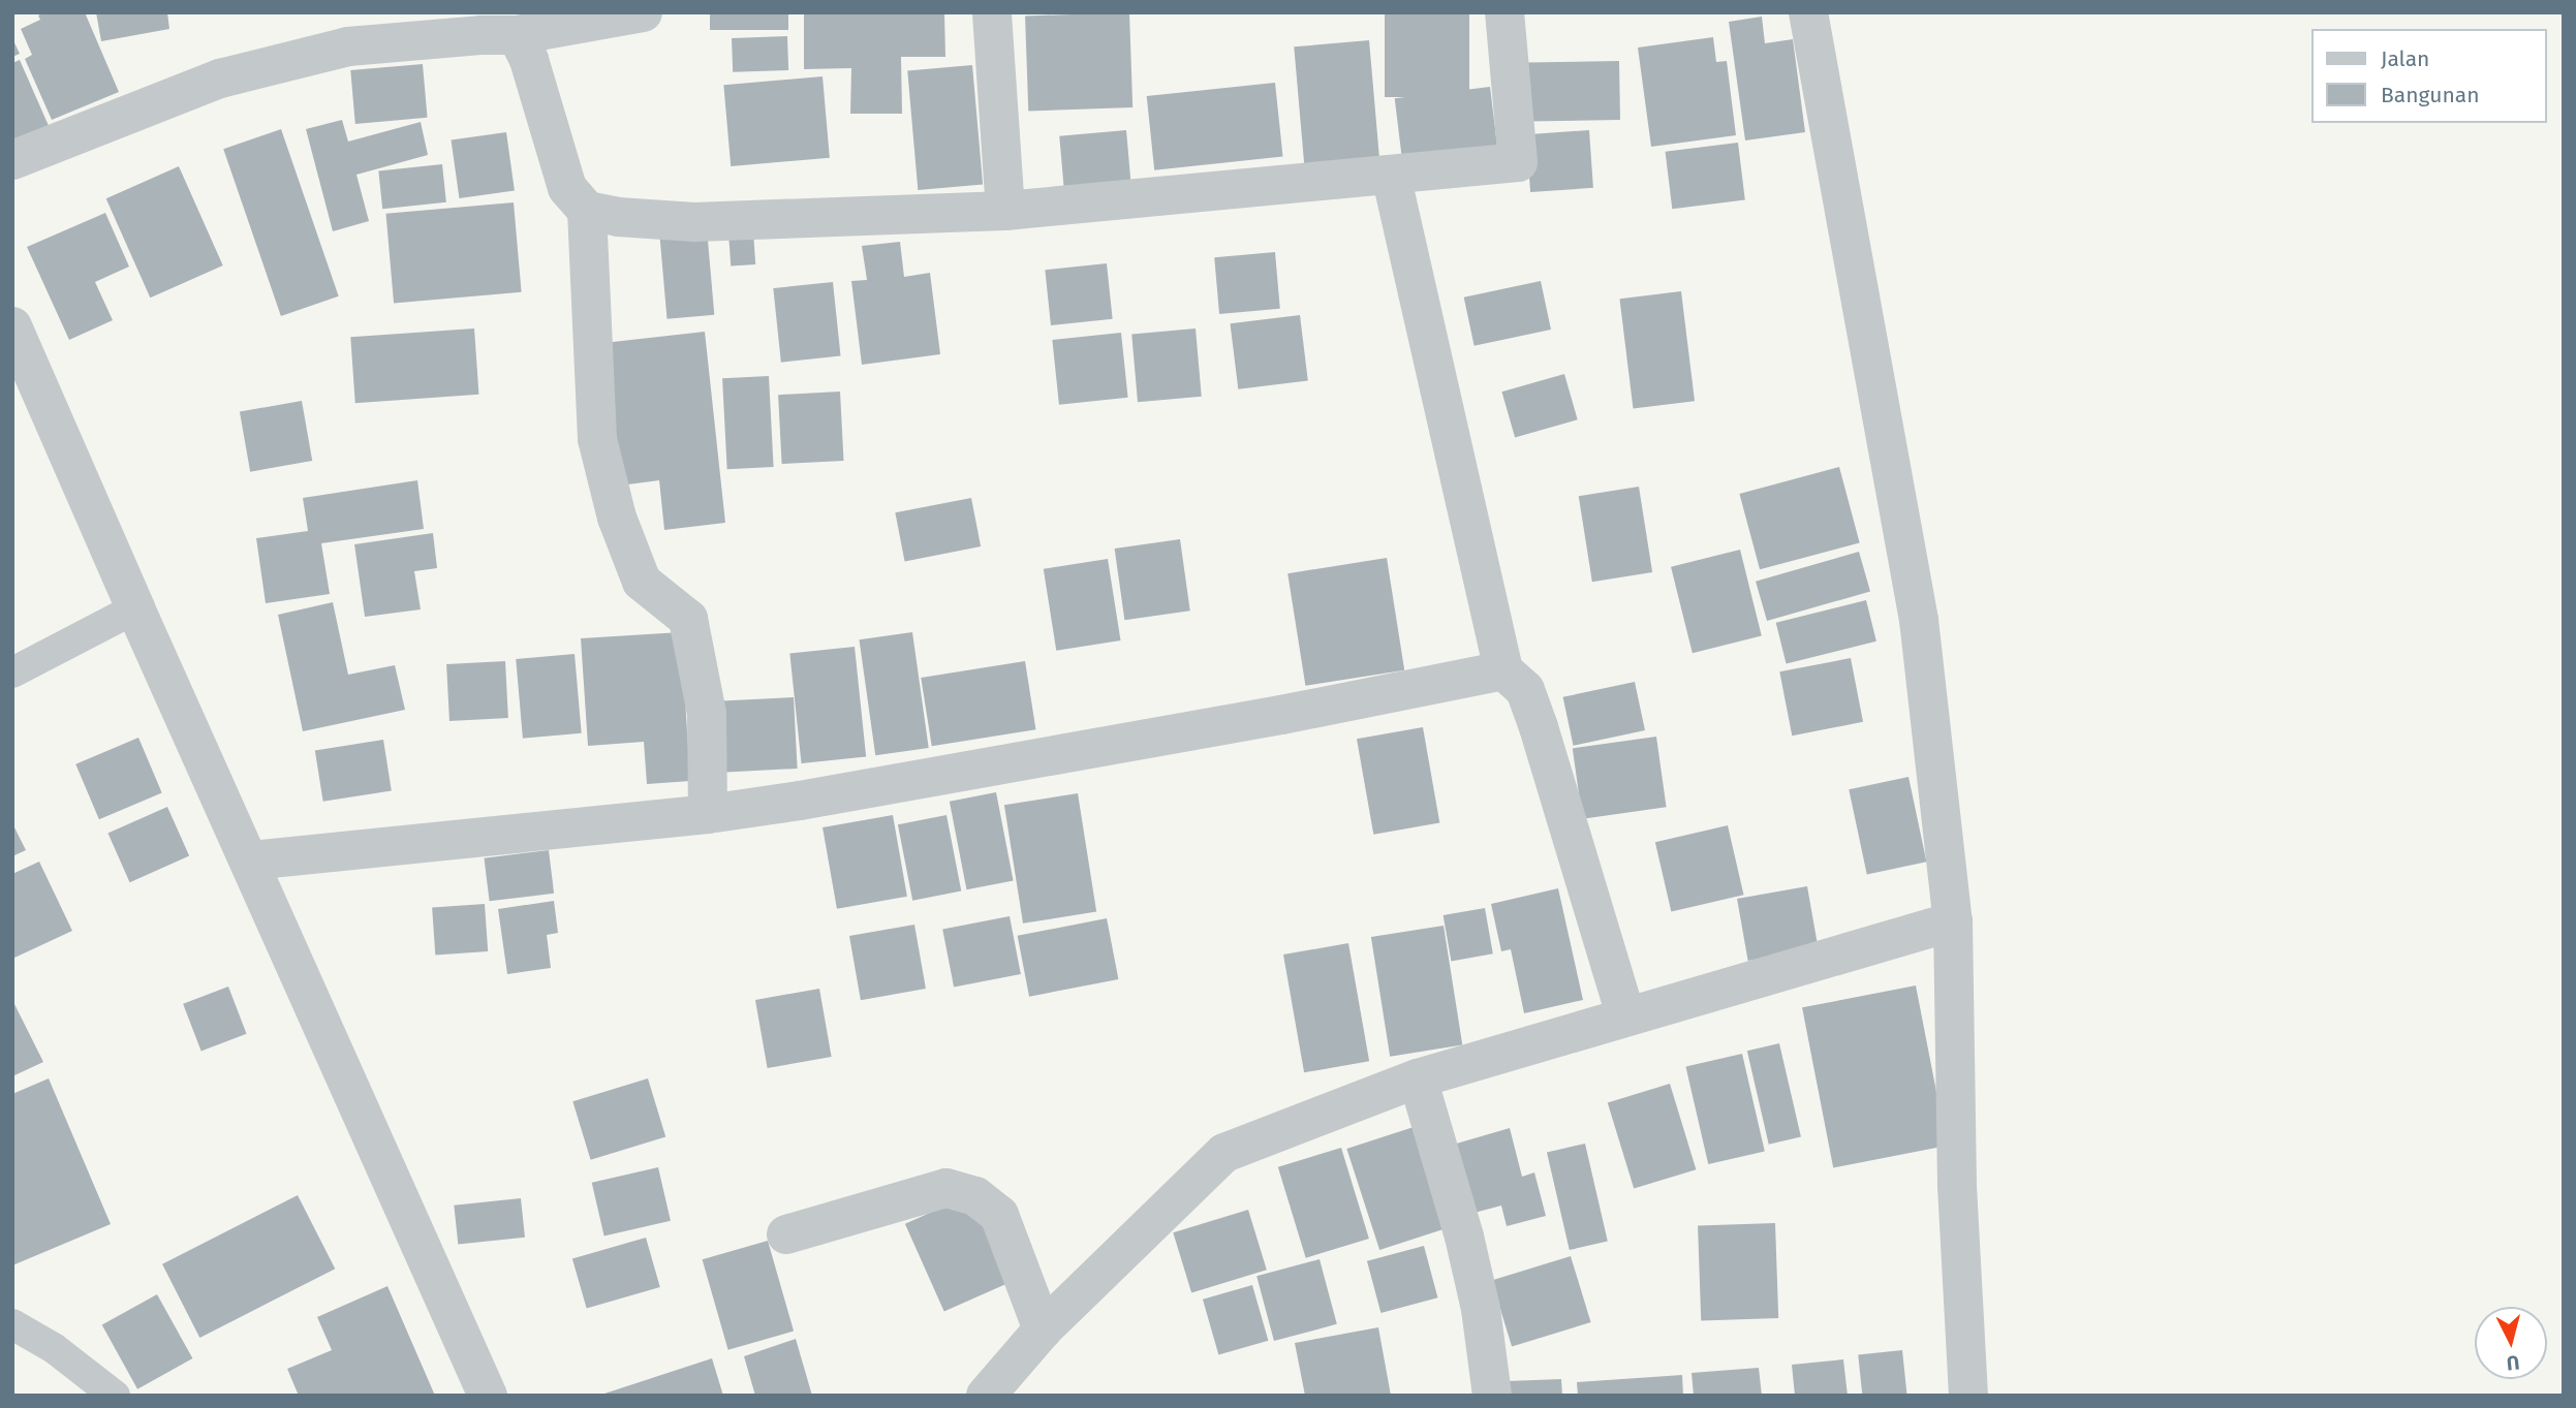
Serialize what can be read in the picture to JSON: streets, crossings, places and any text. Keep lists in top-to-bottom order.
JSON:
{
  "legend": ["Jalan", "Bangunan"],
  "north": "bottom"
}
